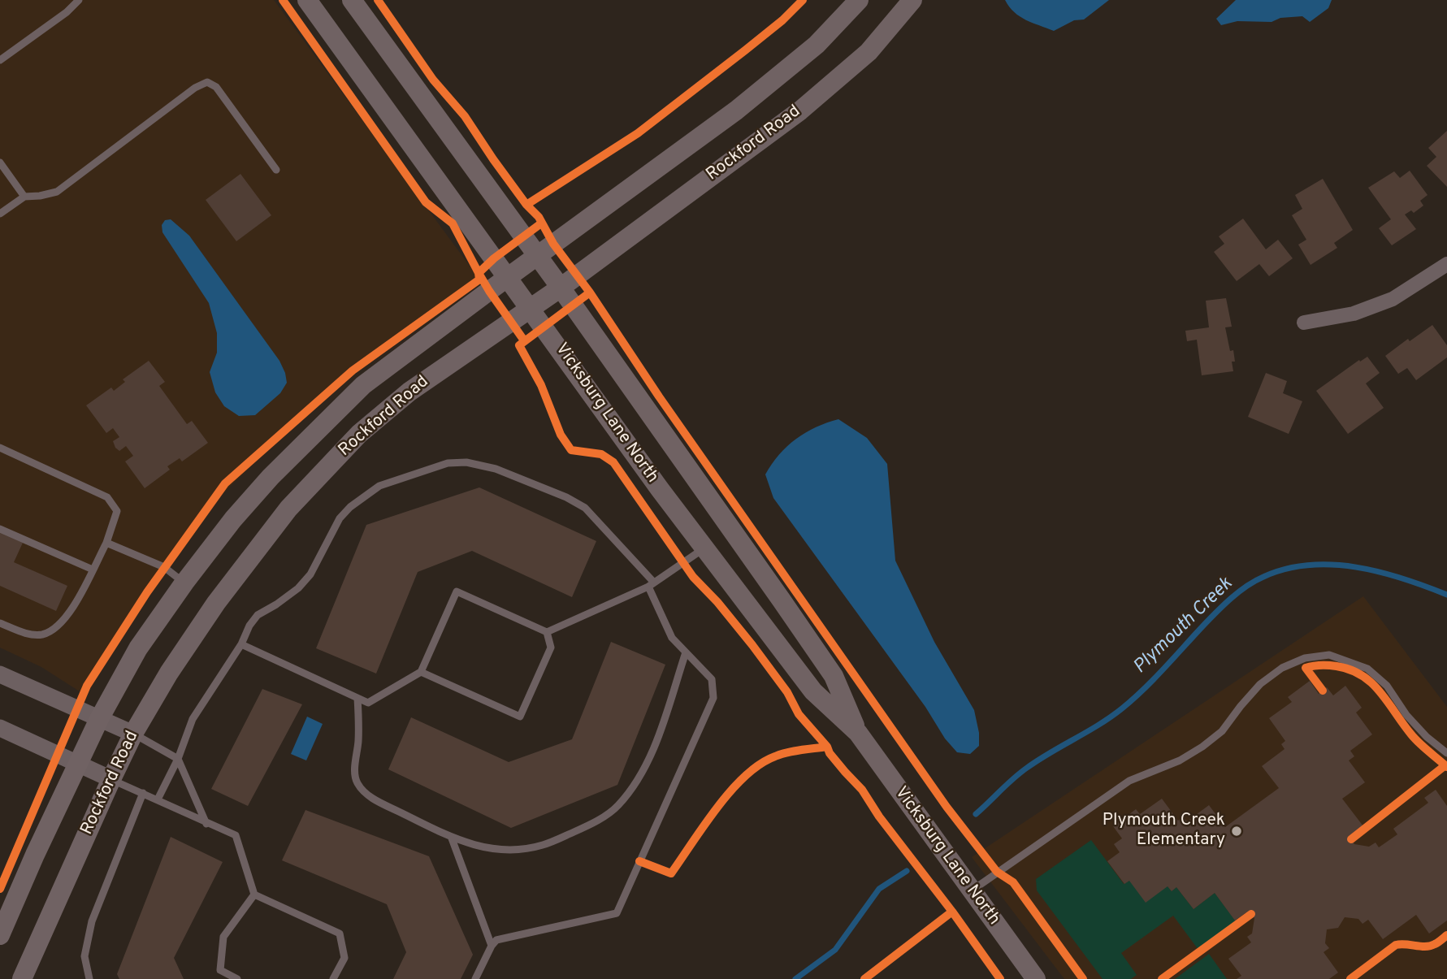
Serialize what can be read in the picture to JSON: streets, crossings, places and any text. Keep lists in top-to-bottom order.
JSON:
{
  "streets": {
    "main road": ["Rockford Road", "Vicksburg Lane North"]
  },
  "crossings": [
    ["Rockford Road", "Vicksburg Lane North"]
  ],
  "water": ["Plymouth Creek"],
  "places": ["Plymouth Creek Elementary"]
}
